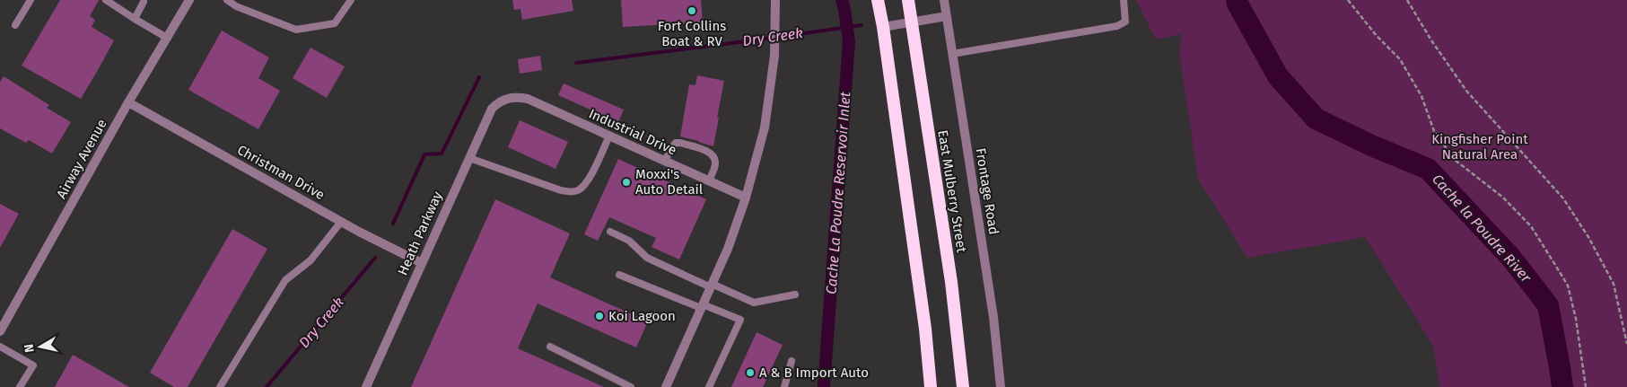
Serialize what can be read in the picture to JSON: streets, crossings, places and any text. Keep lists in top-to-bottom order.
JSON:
{
  "streets": {
    "highway": ["East Mulberry Street"],
    "street": [
      "Industrial Drive",
      "Airway Avenue",
      "Christman Drive",
      "Frontage Road",
      "Heath Parkway"
    ]
  },
  "crossings": [
    ["Industrial Drive", "Heath Parkway"],
    ["Airway Avenue", "Christman Drive"],
    ["Christman Drive", "Heath Parkway"]
  ],
  "water": ["Dry Creek", "Cache La Poudre Reservoir Inlet", "Cache la Poudre River"],
  "parks": ["Kingfisher Point Natural Area"],
  "places": [
    "Fort Collins Boat & RV",
    "Moxxi's Auto Detail",
    "Koi Lagoon",
    "A & B Import Auto"
  ],
  "north": "left"
}
